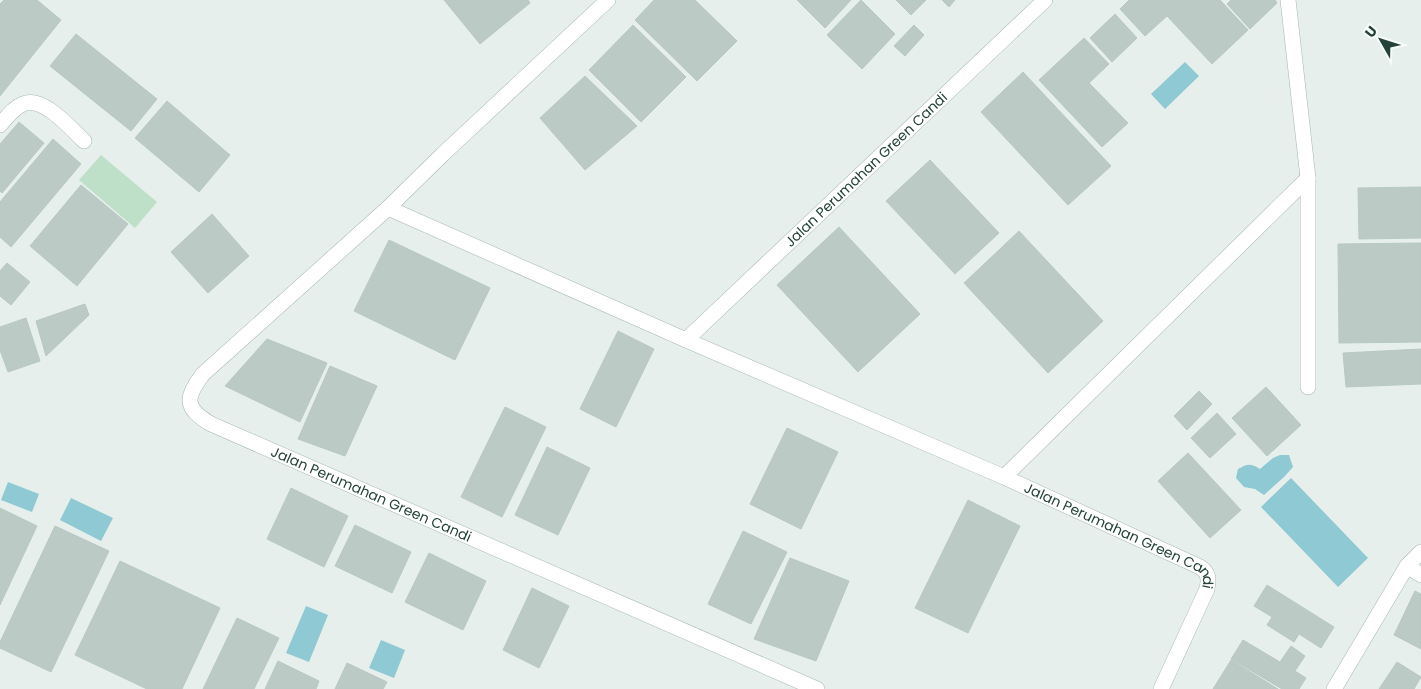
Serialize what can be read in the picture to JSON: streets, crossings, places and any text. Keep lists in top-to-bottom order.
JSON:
{
  "streets": {
    "street": ["Jalan Perumahan Green Candi"]
  },
  "north": "top left"
}
